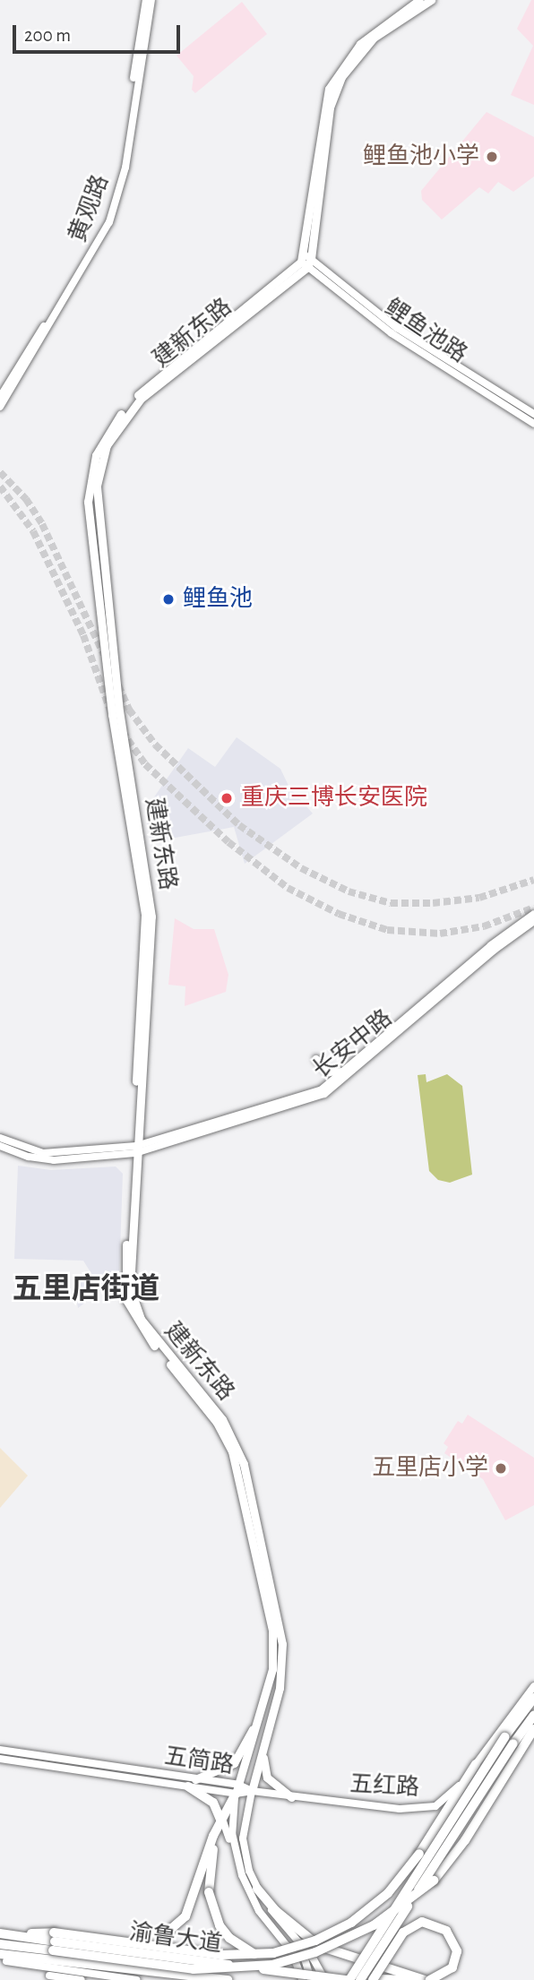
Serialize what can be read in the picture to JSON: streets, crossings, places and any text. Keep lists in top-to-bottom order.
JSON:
{
  "streets": {
    "highway": ["渝鲁大道"],
    "main road": [
      "黄观路",
      "鲤鱼池路",
      "建新东路",
      "长安中路",
      "五简路",
      "五红路"
    ]
  },
  "crossings": [
    ["鲤鱼池路", "建新东路"],
    ["建新东路", "长安中路"],
    ["建新东路", "五简路"],
    ["建新东路", "五红路"],
    ["五简路", "五红路"]
  ],
  "districts": ["五里店街道"],
  "places": [
    "鲤鱼池小学",
    "鲤鱼池",
    "重庆三博长安医院",
    "五里店小学"
  ],
  "scale_bar": "200 m"
}
